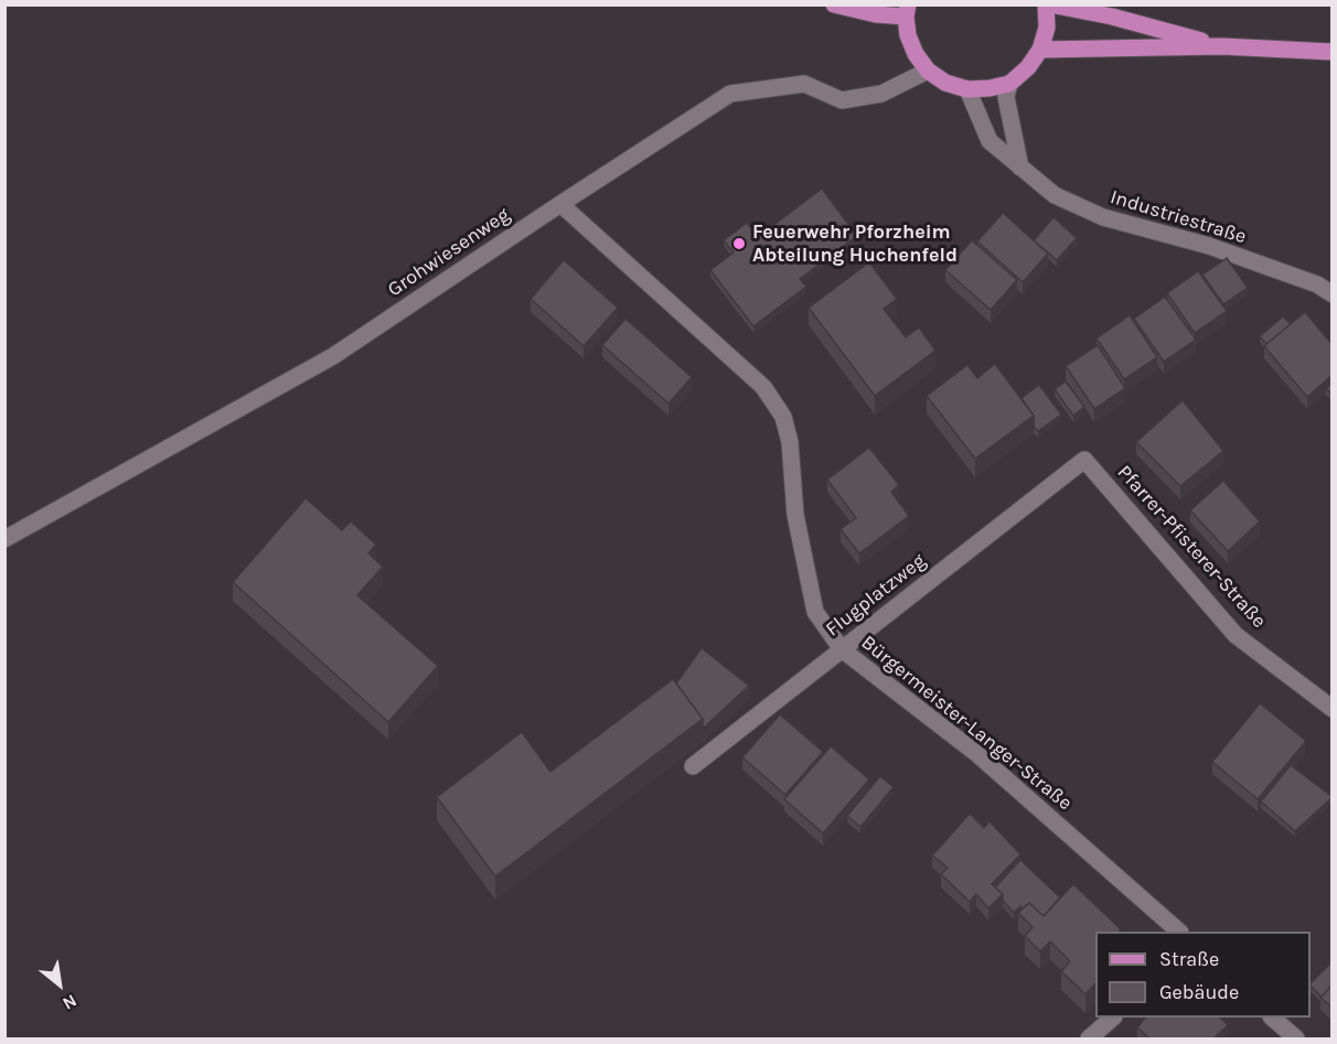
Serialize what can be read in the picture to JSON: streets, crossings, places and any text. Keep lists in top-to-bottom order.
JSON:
{
  "streets": {
    "street": [
      "Industriestraße",
      "Grohwiesenweg",
      "Pfarrer-Pfisterer-Straße",
      "Flugplatzweg",
      "Bürgermeister-Langer-Straße"
    ]
  },
  "crossings": [
    ["Grohwiesenweg", "Bürgermeister-Langer-Straße"],
    ["Pfarrer-Pfisterer-Straße", "Flugplatzweg"],
    ["Flugplatzweg", "Bürgermeister-Langer-Straße"]
  ],
  "places": ["Feuerwehr Pforzheim Abteilung Huchenfeld"],
  "legend": ["Straße", "Gebäude"],
  "north": "bottom right"
}
